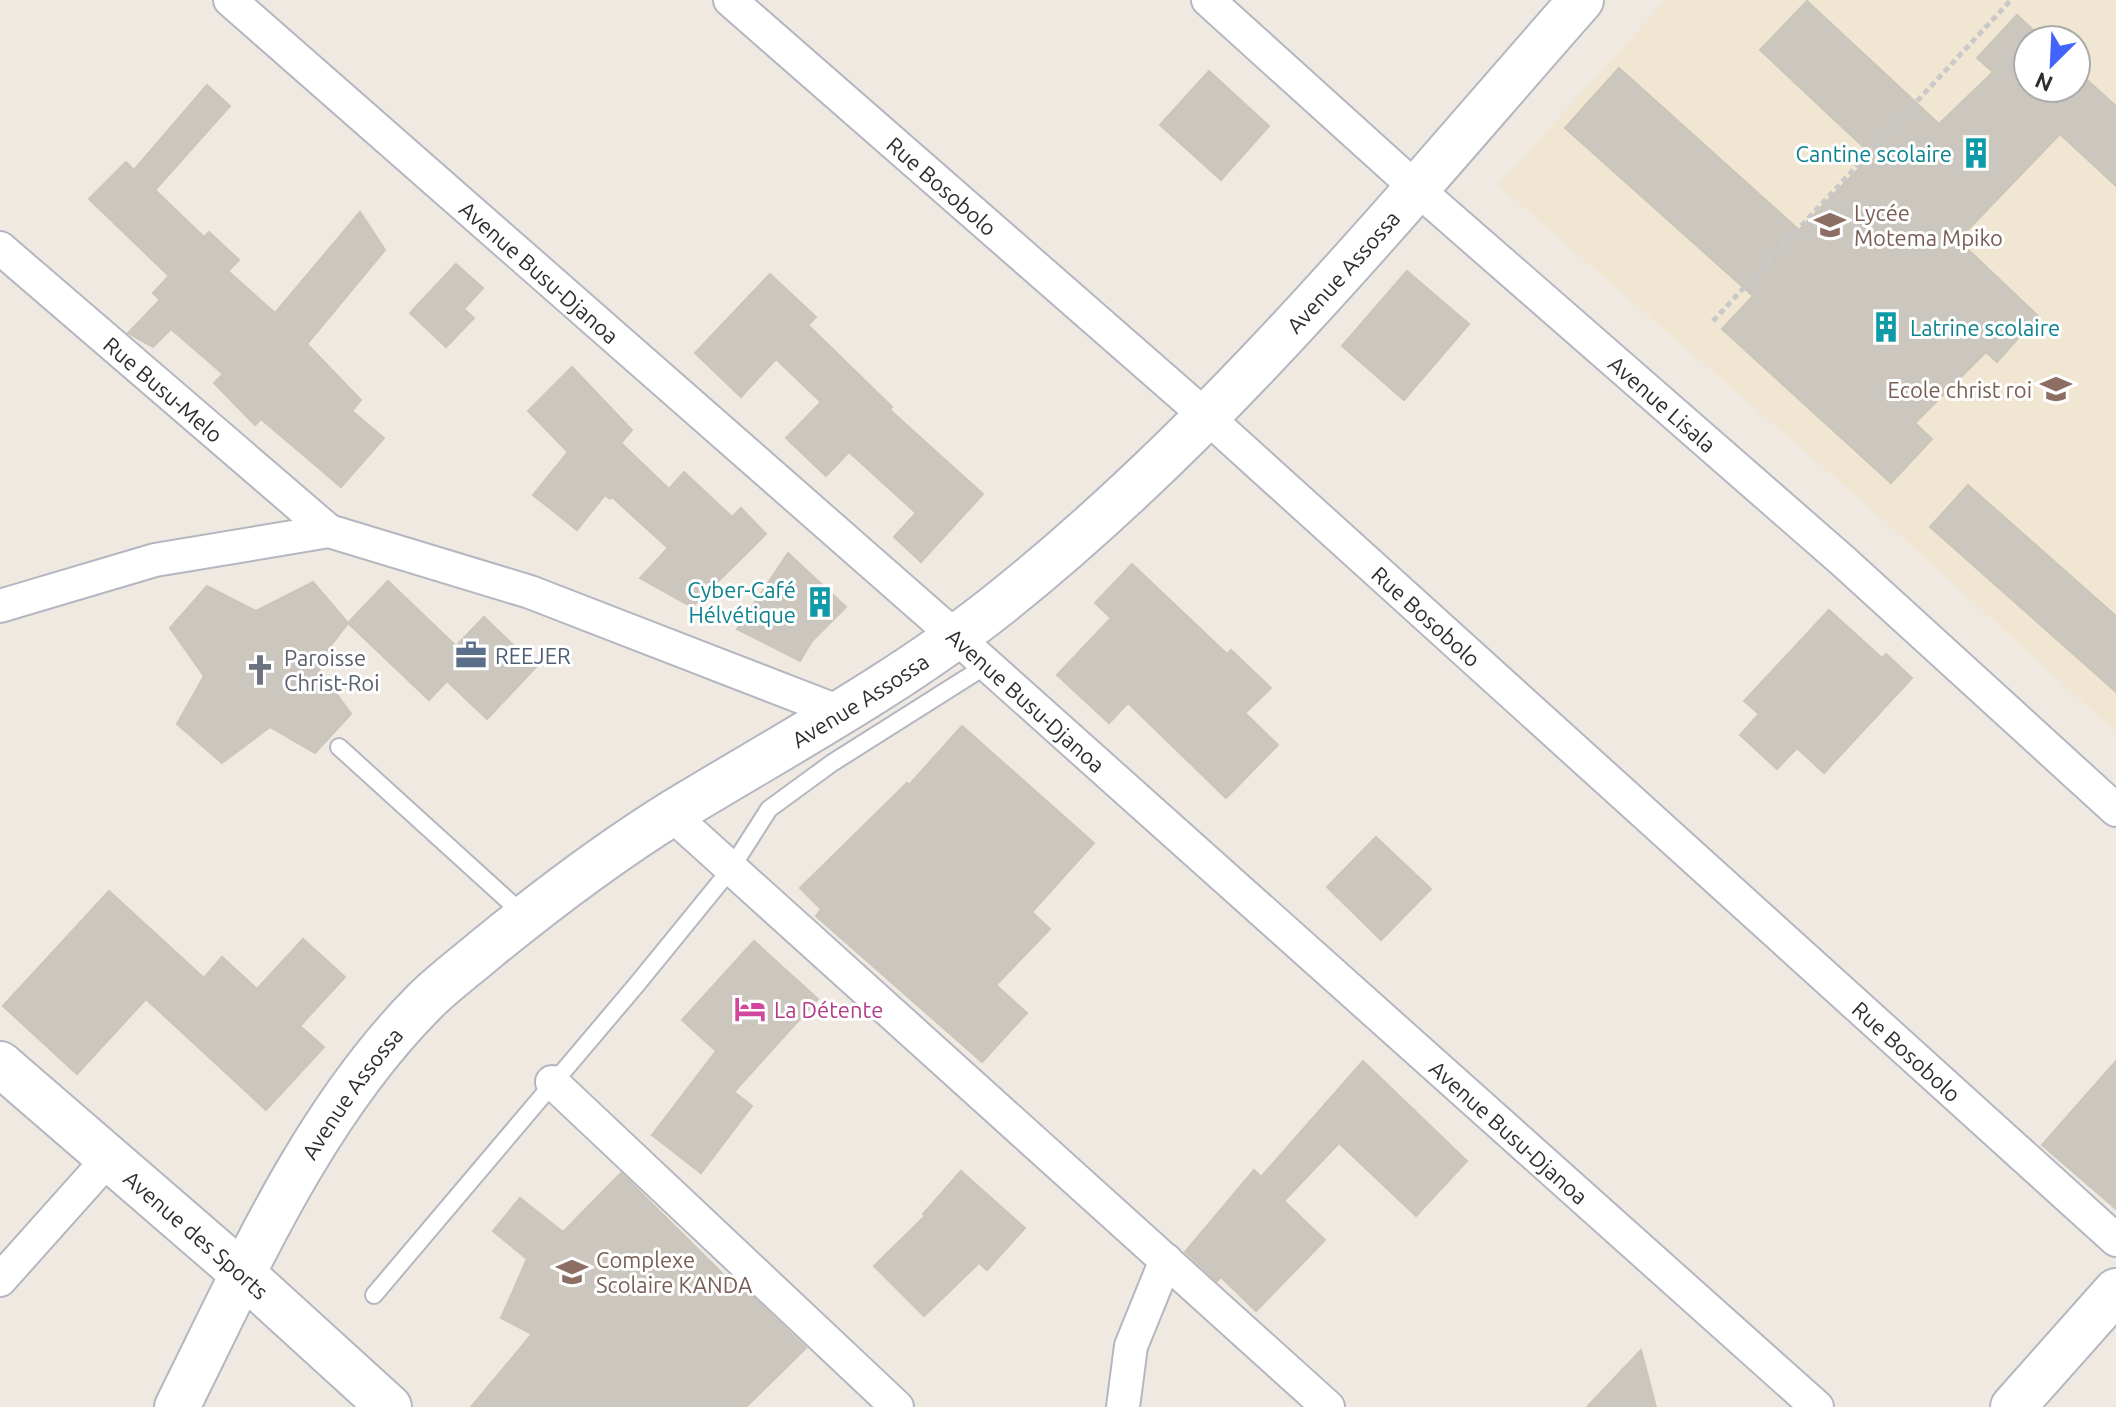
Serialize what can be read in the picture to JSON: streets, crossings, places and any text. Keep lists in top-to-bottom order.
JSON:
{
  "streets": {
    "main road": ["Avenue Assossa", "Avenue des Sports"],
    "street": [
      "Rue Bosobolo",
      "Avenue Busu-Djanoa",
      "Rue Busu-Melo",
      "Avenue Lisala"
    ]
  },
  "crossings": [
    ["Rue Bosobolo", "Avenue Assossa"],
    ["Avenue Assossa", "Avenue Busu-Djanoa"],
    ["Avenue Assossa", "Avenue Lisala"],
    ["Avenue Assossa", "Avenue des Sports"]
  ],
  "places": {
    "building": ["Cantine scolaire", "Latrine scolaire", "Cyber-Café Hélvétique"],
    "school or university": ["Lycée Motema Mpiko", "Ecole christ roi", "Complexe Scolaire KANDA"],
    "office": ["REEJER"],
    "church": ["Paroisse Christ-Roi"],
    "hotel": ["La Détente"]
  },
  "north": "bottom left"
}
